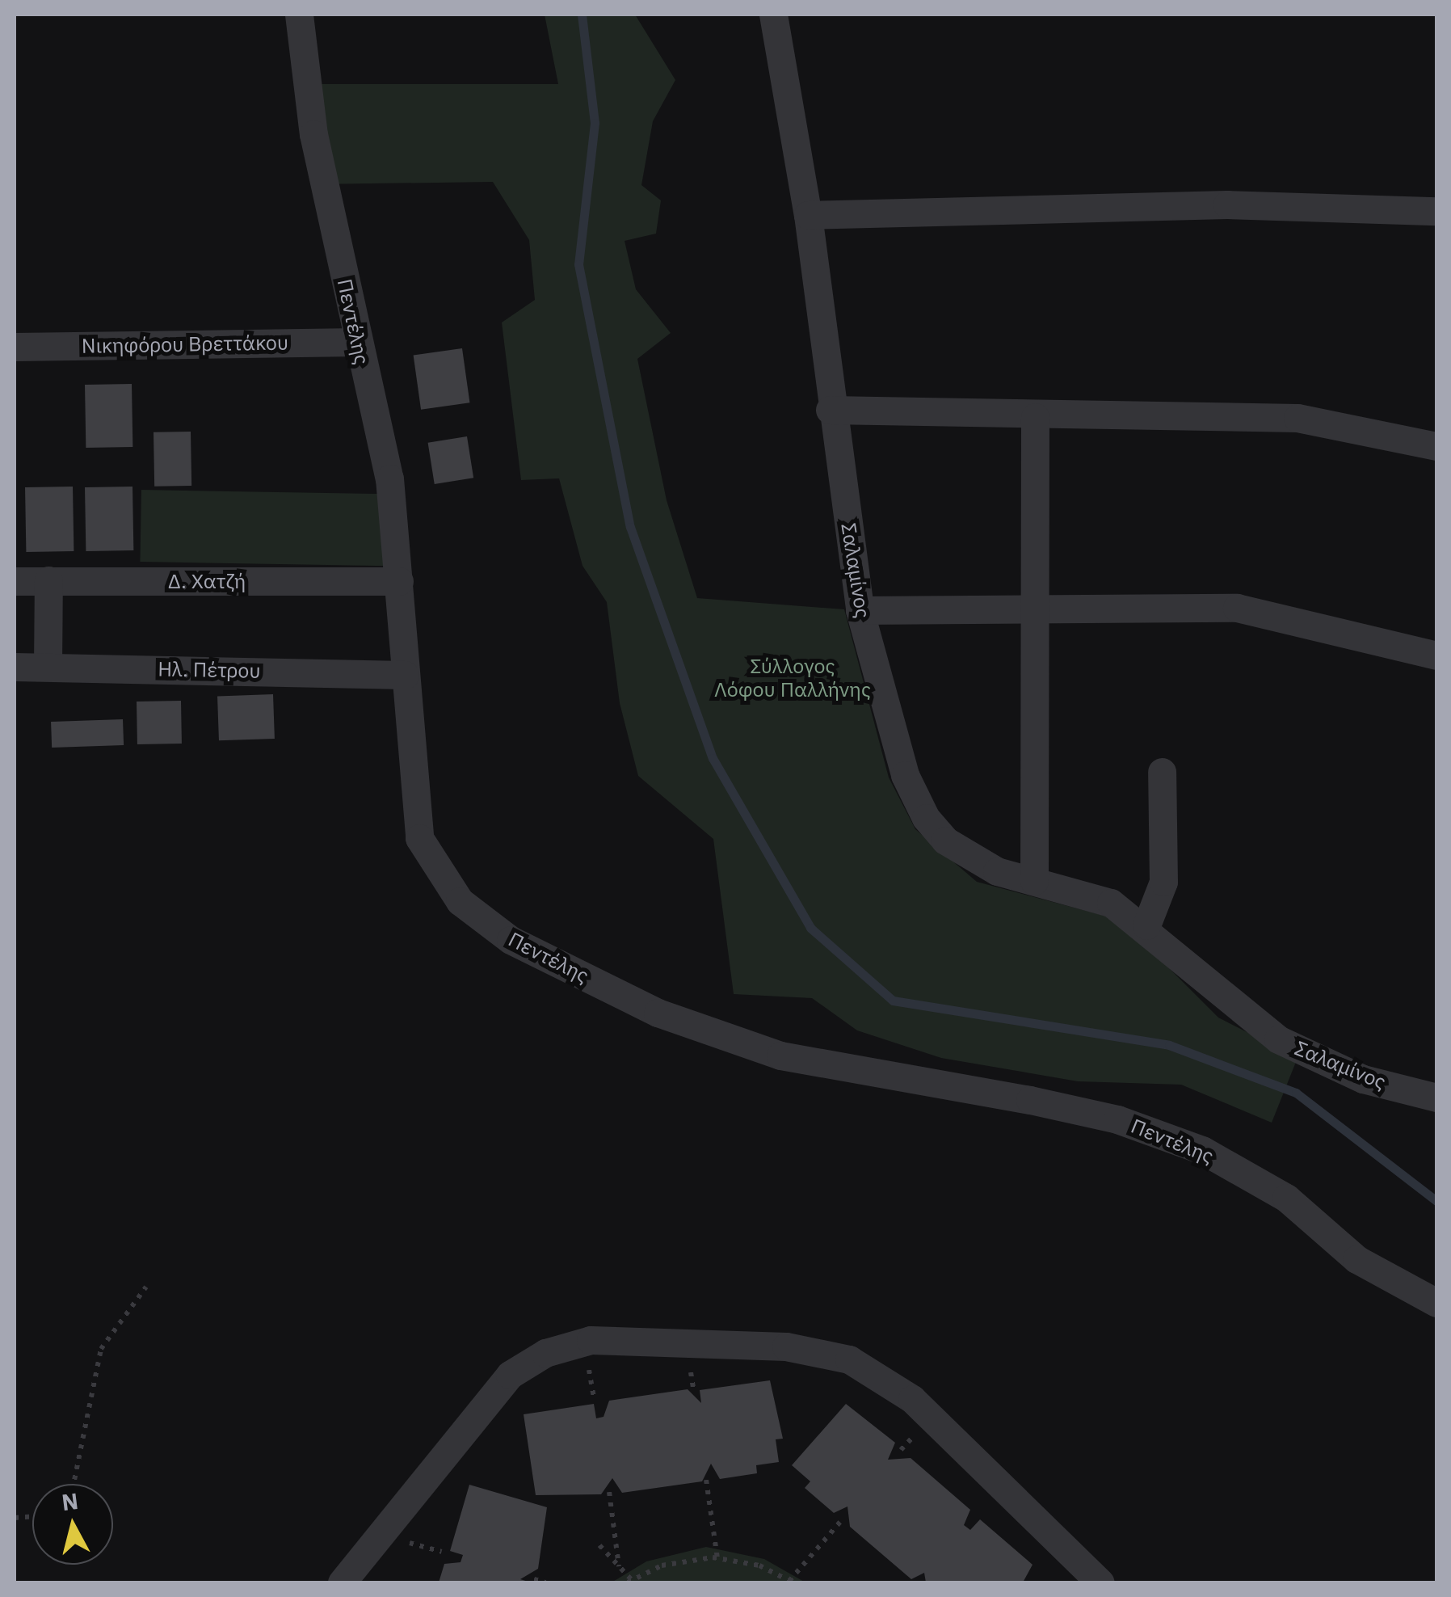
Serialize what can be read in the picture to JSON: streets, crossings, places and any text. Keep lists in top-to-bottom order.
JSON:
{
  "streets": {
    "street": [
      "Πεντέλης",
      "Νικηφόρου Βρεττάκου",
      "Σαλαμίνος",
      "Δ. Χατζή",
      "Ηλ. Πέτρου"
    ]
  },
  "crossings": [
    ["Πεντέλης", "Νικηφόρου Βρεττάκου"],
    ["Πεντέλης", "Δ. Χατζή"],
    ["Πεντέλης", "Ηλ. Πέτρου"]
  ],
  "parks": ["Σύλλογος Λόφου Παλλήνης"],
  "north": "top"
}
